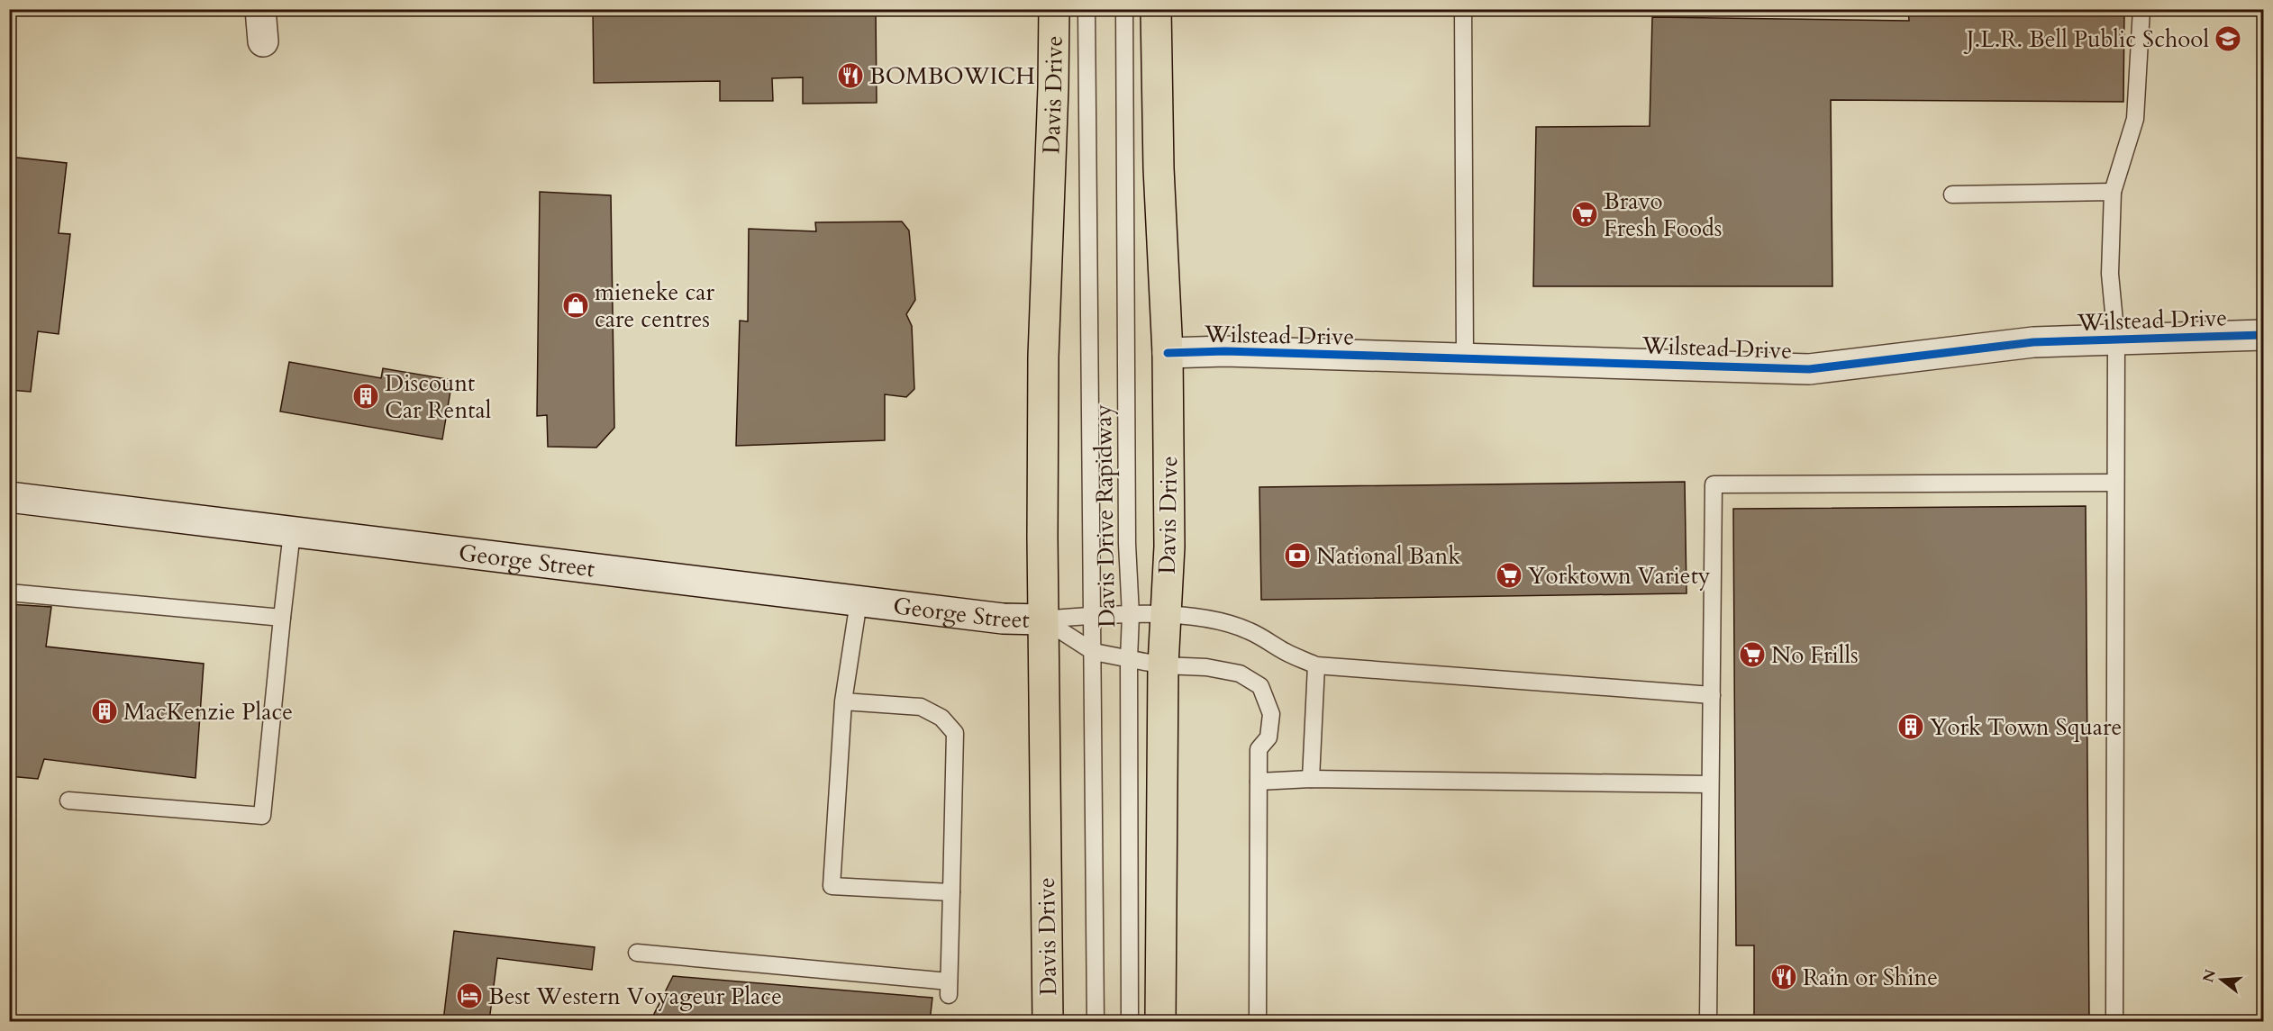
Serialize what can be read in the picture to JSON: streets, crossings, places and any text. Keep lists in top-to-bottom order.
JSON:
{
  "streets": {
    "main road": ["Davis Drive"],
    "street": ["Wilstead Drive", "George Street"],
    "lane": ["Davis Drive Rapidway"]
  },
  "crossings": [
    ["Davis Drive", "Wilstead Drive"],
    ["Davis Drive", "George Street"]
  ],
  "places": {
    "school or university": ["J.L.R. Bell Public School"],
    "restaurant": ["BOMBOWICH", "Rain or Shine"],
    "supermarket": ["Bravo Fresh Foods", "Yorktown Variety", "No Frills"],
    "shop": ["mieneke car care centres"],
    "building": ["Discount Car Rental", "MacKenzie Place", "York Town Square"],
    "bank": ["National Bank"],
    "hotel": ["Best Western Voyageur Place"]
  },
  "north": "left"
}
